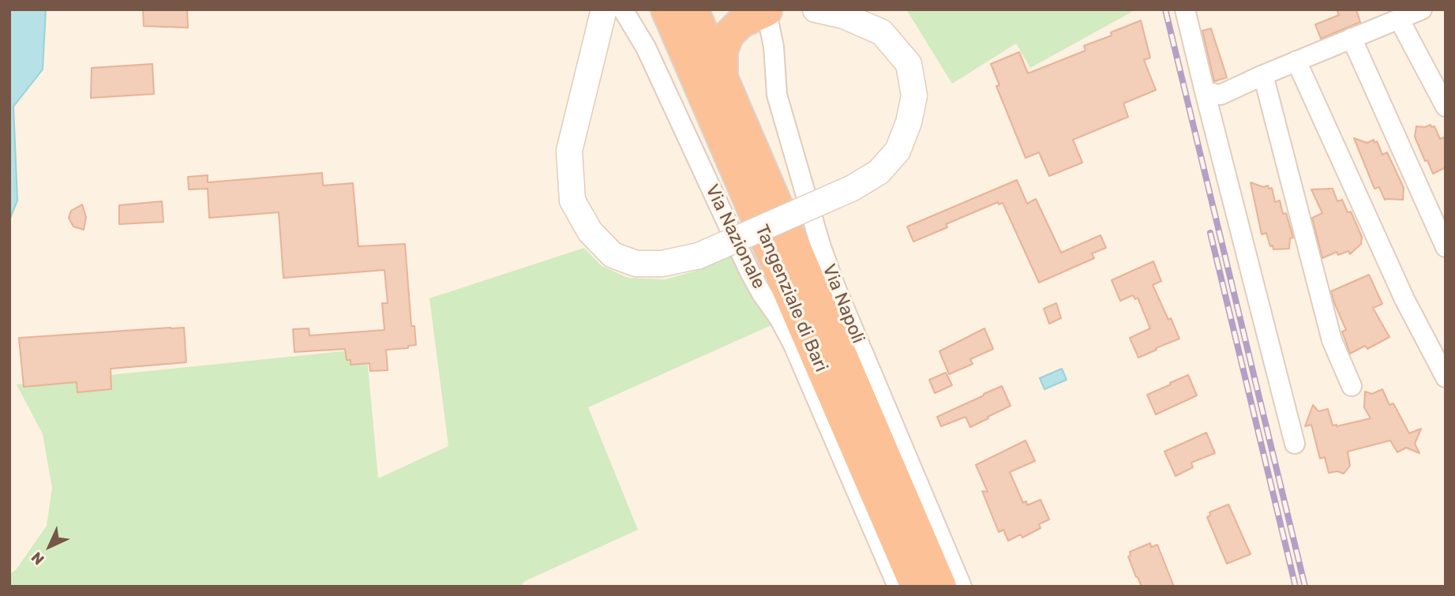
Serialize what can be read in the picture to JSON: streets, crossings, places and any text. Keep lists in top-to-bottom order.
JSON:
{
  "streets": {
    "highway": ["Tangenziale di Bari"],
    "street": ["Via Nazionale", "Via Napoli"]
  },
  "north": "bottom left"
}
